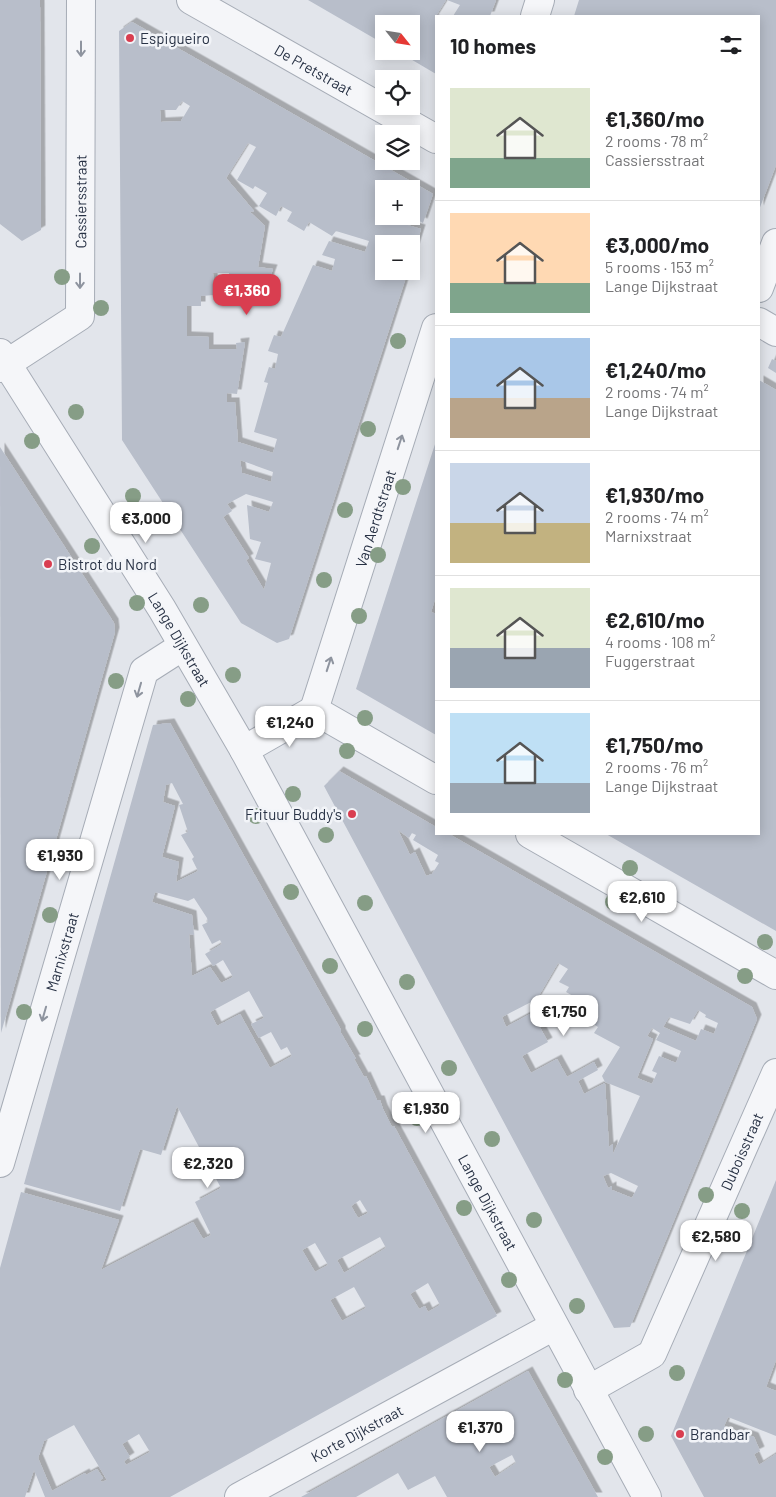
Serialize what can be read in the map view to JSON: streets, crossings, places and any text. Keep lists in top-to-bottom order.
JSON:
{
  "streets": {
    "street": [
      "De Pretstraat",
      "Cassiersstraat",
      "Van Aerdtstraat",
      "Lange Dijkstraat",
      "Marnixstraat",
      "Duboisstraat",
      "Korte Dijkstraat"
    ]
  },
  "crossings": [
    ["Cassiersstraat", "Lange Dijkstraat"],
    ["Lange Dijkstraat", "Marnixstraat"],
    ["Lange Dijkstraat", "Duboisstraat"],
    ["Lange Dijkstraat", "Korte Dijkstraat"]
  ],
  "one_way": ["Cassiersstraat", "Van Aerdtstraat", "Marnixstraat"],
  "places": [
    "Espigueiro",
    "Bistrot du Nord",
    "Frituur Buddy's",
    "Brandbar"
  ],
  "north": "bottom right",
  "page": {
    "map_buttons": ["+", "−"],
    "heading": "10 homes",
    "list": [
      {
        "name": "€1,360/mo",
        "note": "2 rooms · 78 m² · Cassiersstraat"
      },
      {
        "name": "€3,000/mo",
        "note": "5 rooms · 153 m² · Lange Dijkstraat"
      },
      {
        "name": "€1,240/mo",
        "note": "2 rooms · 74 m² · Lange Dijkstraat"
      },
      {
        "name": "€1,930/mo",
        "note": "2 rooms · 74 m² · Marnixstraat"
      },
      {
        "name": "€2,610/mo",
        "note": "4 rooms · 108 m² · Fuggerstraat"
      },
      {
        "name": "€1,750/mo",
        "note": "2 rooms · 76 m² · Lange Dijkstraat"
      }
    ],
    "price": [
      "€1,360",
      "€3,000",
      "€1,240",
      "€1,930",
      "€2,610",
      "€1,750",
      "€1,930",
      "€2,320",
      "€2,580",
      "€1,370"
    ]
  }
}
